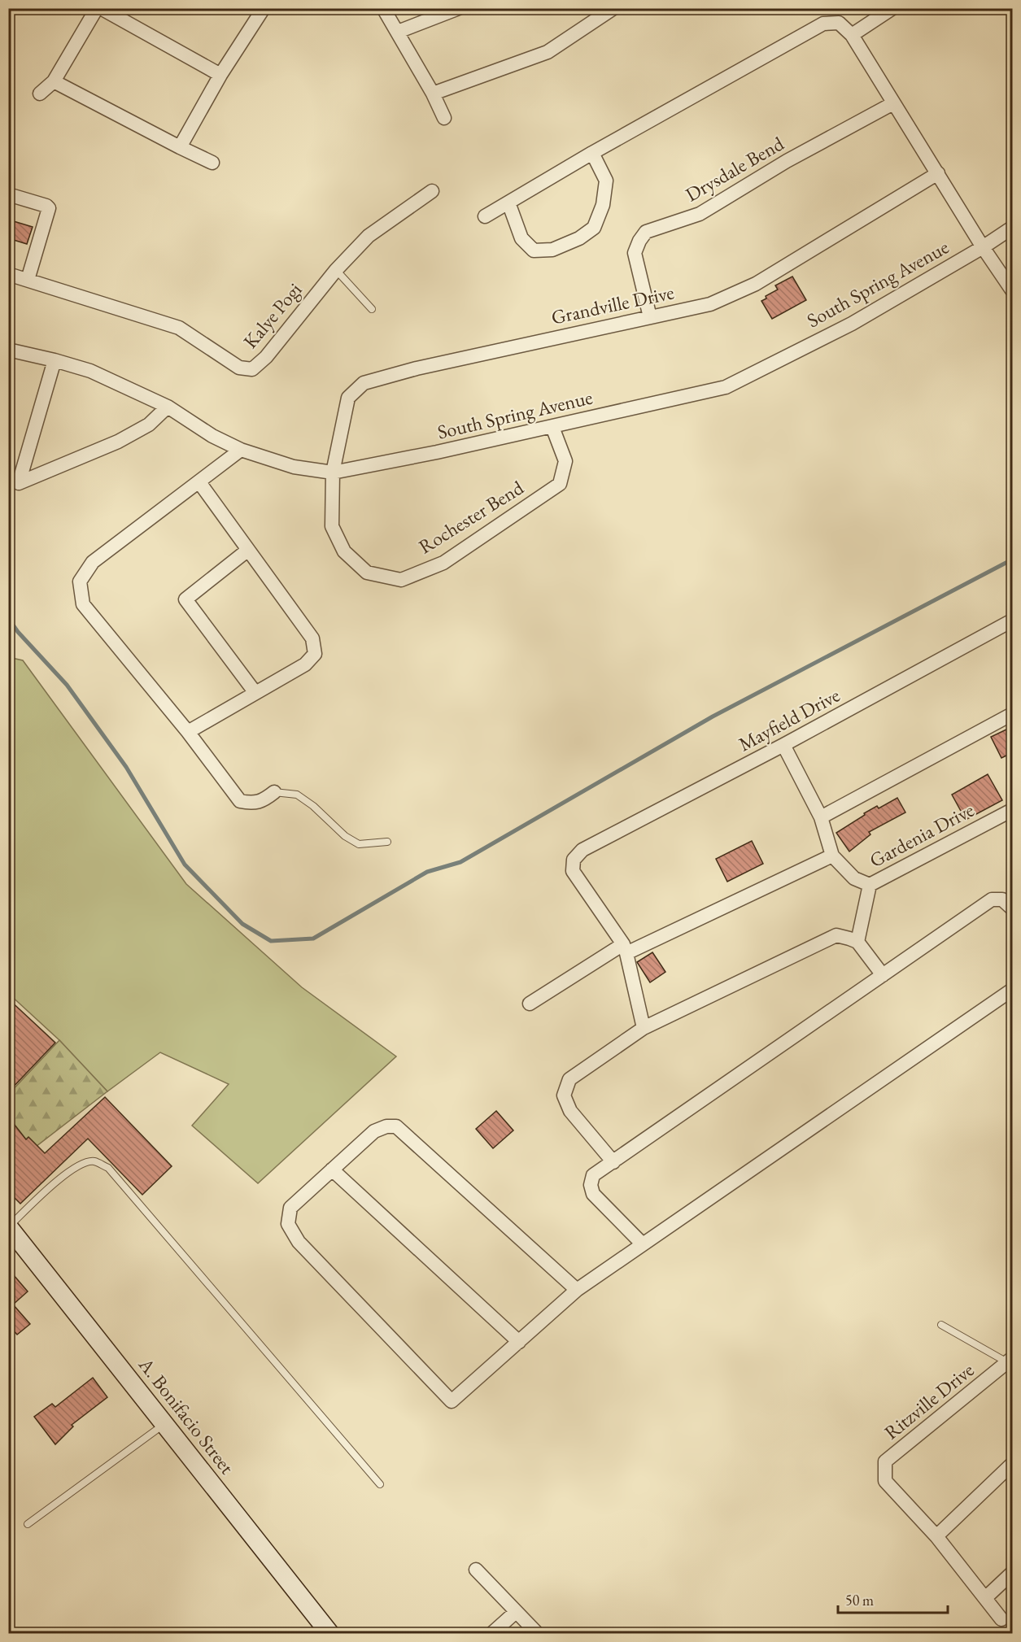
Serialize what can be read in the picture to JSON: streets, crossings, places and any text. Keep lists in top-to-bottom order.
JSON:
{
  "streets": {
    "main road": ["A. Bonifacio Street"],
    "street": [
      "Drysdale Bend",
      "South Spring Avenue",
      "Grandville Drive",
      "Kalye Pogi",
      "Rochester Bend",
      "Mayfield Drive",
      "Gardenia Drive",
      "Ritzville Drive"
    ]
  },
  "crossings": [
    ["Drysdale Bend", "Grandville Drive"],
    ["South Spring Avenue", "Grandville Drive"],
    ["South Spring Avenue", "Rochester Bend"],
    ["Grandville Drive", "Rochester Bend"],
    ["Mayfield Drive", "Gardenia Drive"]
  ],
  "scale_bar": "50 m"
}
